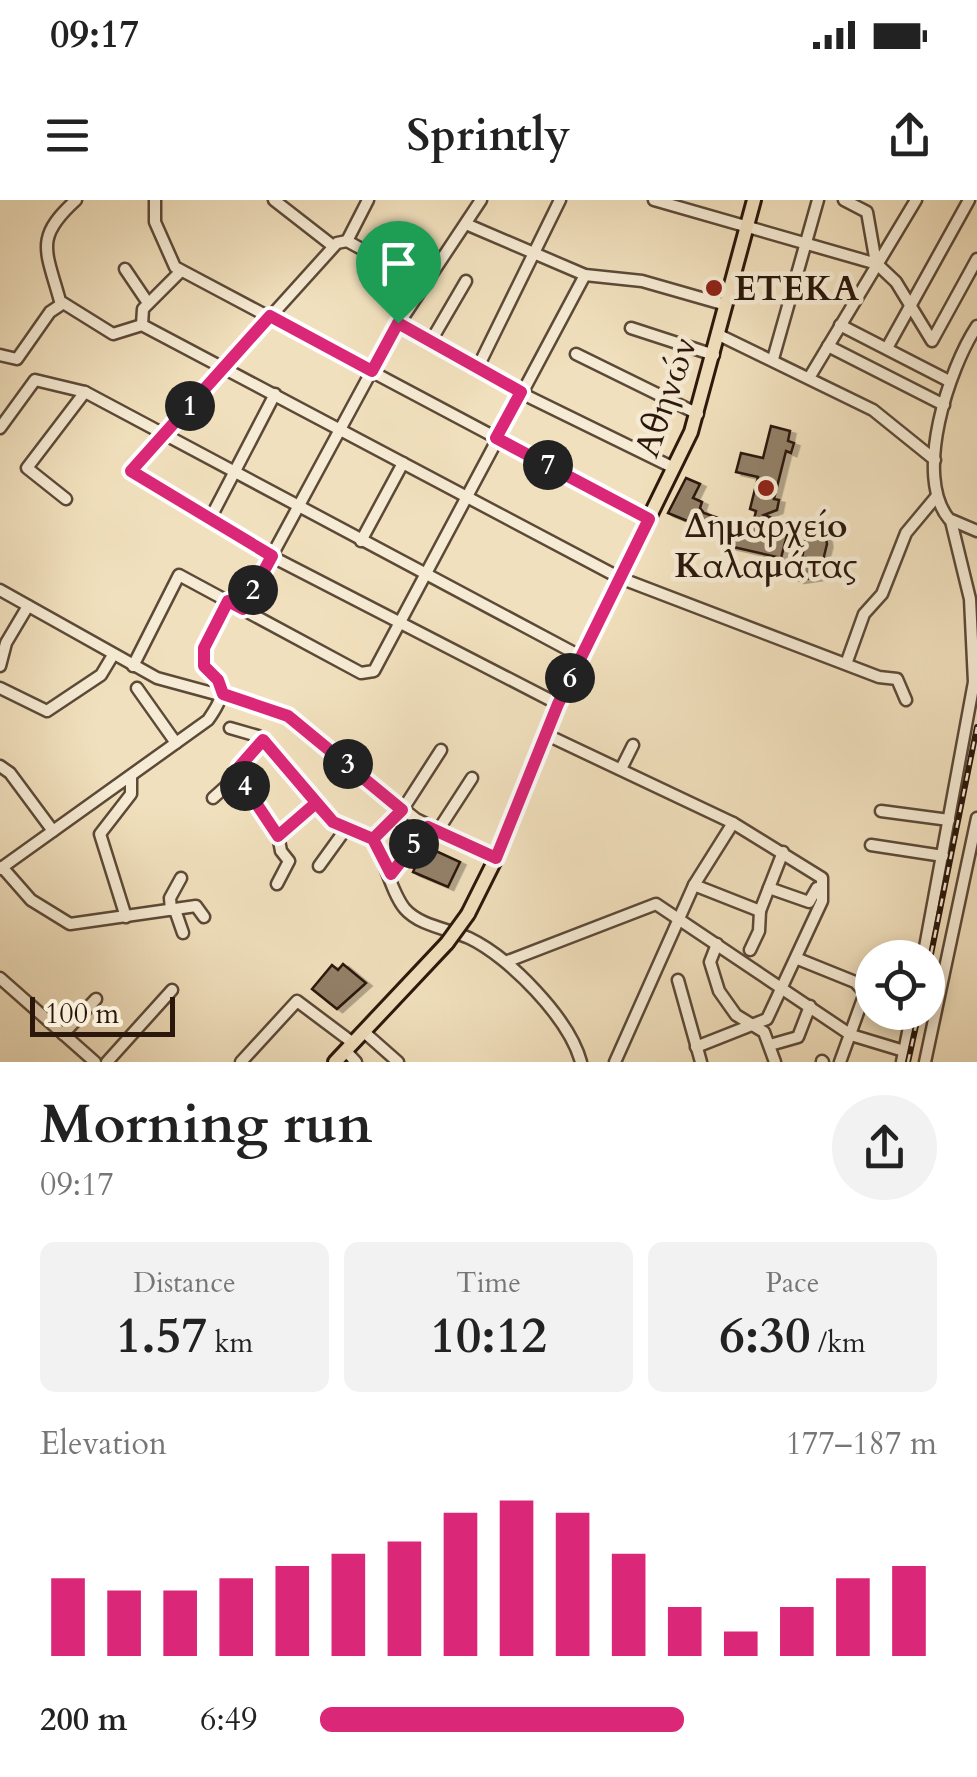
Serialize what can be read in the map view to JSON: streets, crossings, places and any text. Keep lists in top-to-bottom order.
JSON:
{
  "streets": {
    "main road": ["Αθηνών"]
  },
  "places": ["ΕΤΕΚΑ", "Δημαρχείο Καλαμάτας"],
  "scale_bar": "100 m",
  "page": {
    "status": "09:17",
    "header": "Sprintly",
    "pins": [
      "1",
      "7",
      "2",
      "6",
      "3",
      "4",
      "5"
    ],
    "scale": "100 m",
    "heading": ["Morning run", "09:17"],
    "stats": [
      ["Distance", "1.57 km"],
      ["Time", "10:12"],
      ["Pace", "6:30 /km"]
    ],
    "chart": ["Elevation", "177–187 m"],
    "list": [
      {
        "name": "200 m",
        "note": "6:49"
      }
    ]
  }
}
